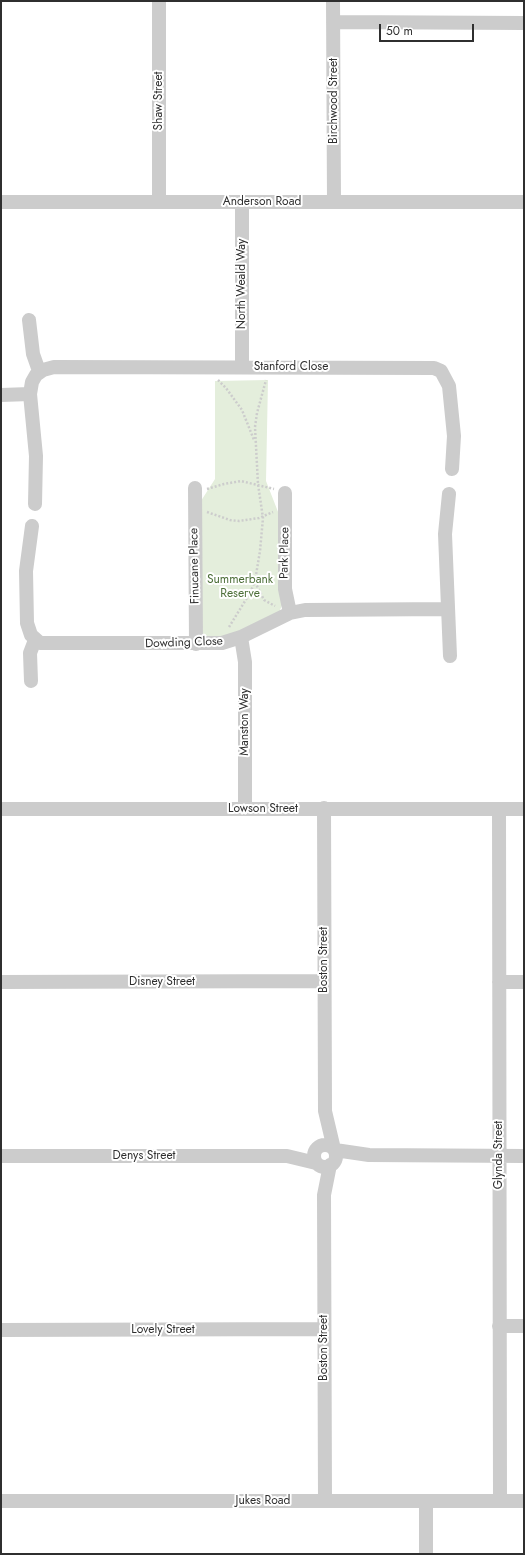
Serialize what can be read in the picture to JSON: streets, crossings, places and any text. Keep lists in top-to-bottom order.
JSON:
{
  "streets": {
    "street": [
      "Shaw Street",
      "Birchwood Street",
      "Anderson Road",
      "North Weald Way",
      "Stanford Close",
      "Park Place",
      "Finucane Place",
      "Dowding Close",
      "Manston Way",
      "Lowson Street",
      "Boston Street",
      "Disney Street",
      "Glynda Street",
      "Denys Street",
      "Lovely Street",
      "Jukes Road"
    ]
  },
  "crossings": [
    ["Shaw Street", "Anderson Road"],
    ["Birchwood Street", "Anderson Road"],
    ["Anderson Road", "North Weald Way"],
    ["North Weald Way", "Stanford Close"],
    ["Park Place", "Dowding Close"],
    ["Finucane Place", "Dowding Close"],
    ["Dowding Close", "Manston Way"],
    ["Manston Way", "Lowson Street"],
    ["Lowson Street", "Boston Street"],
    ["Lowson Street", "Glynda Street"],
    ["Boston Street", "Disney Street"],
    ["Boston Street", "Denys Street"],
    ["Boston Street", "Lovely Street"],
    ["Boston Street", "Jukes Road"],
    ["Glynda Street", "Denys Street"],
    ["Glynda Street", "Jukes Road"]
  ],
  "parks": ["Summerbank Reserve"],
  "scale_bar": "50 m"
}
